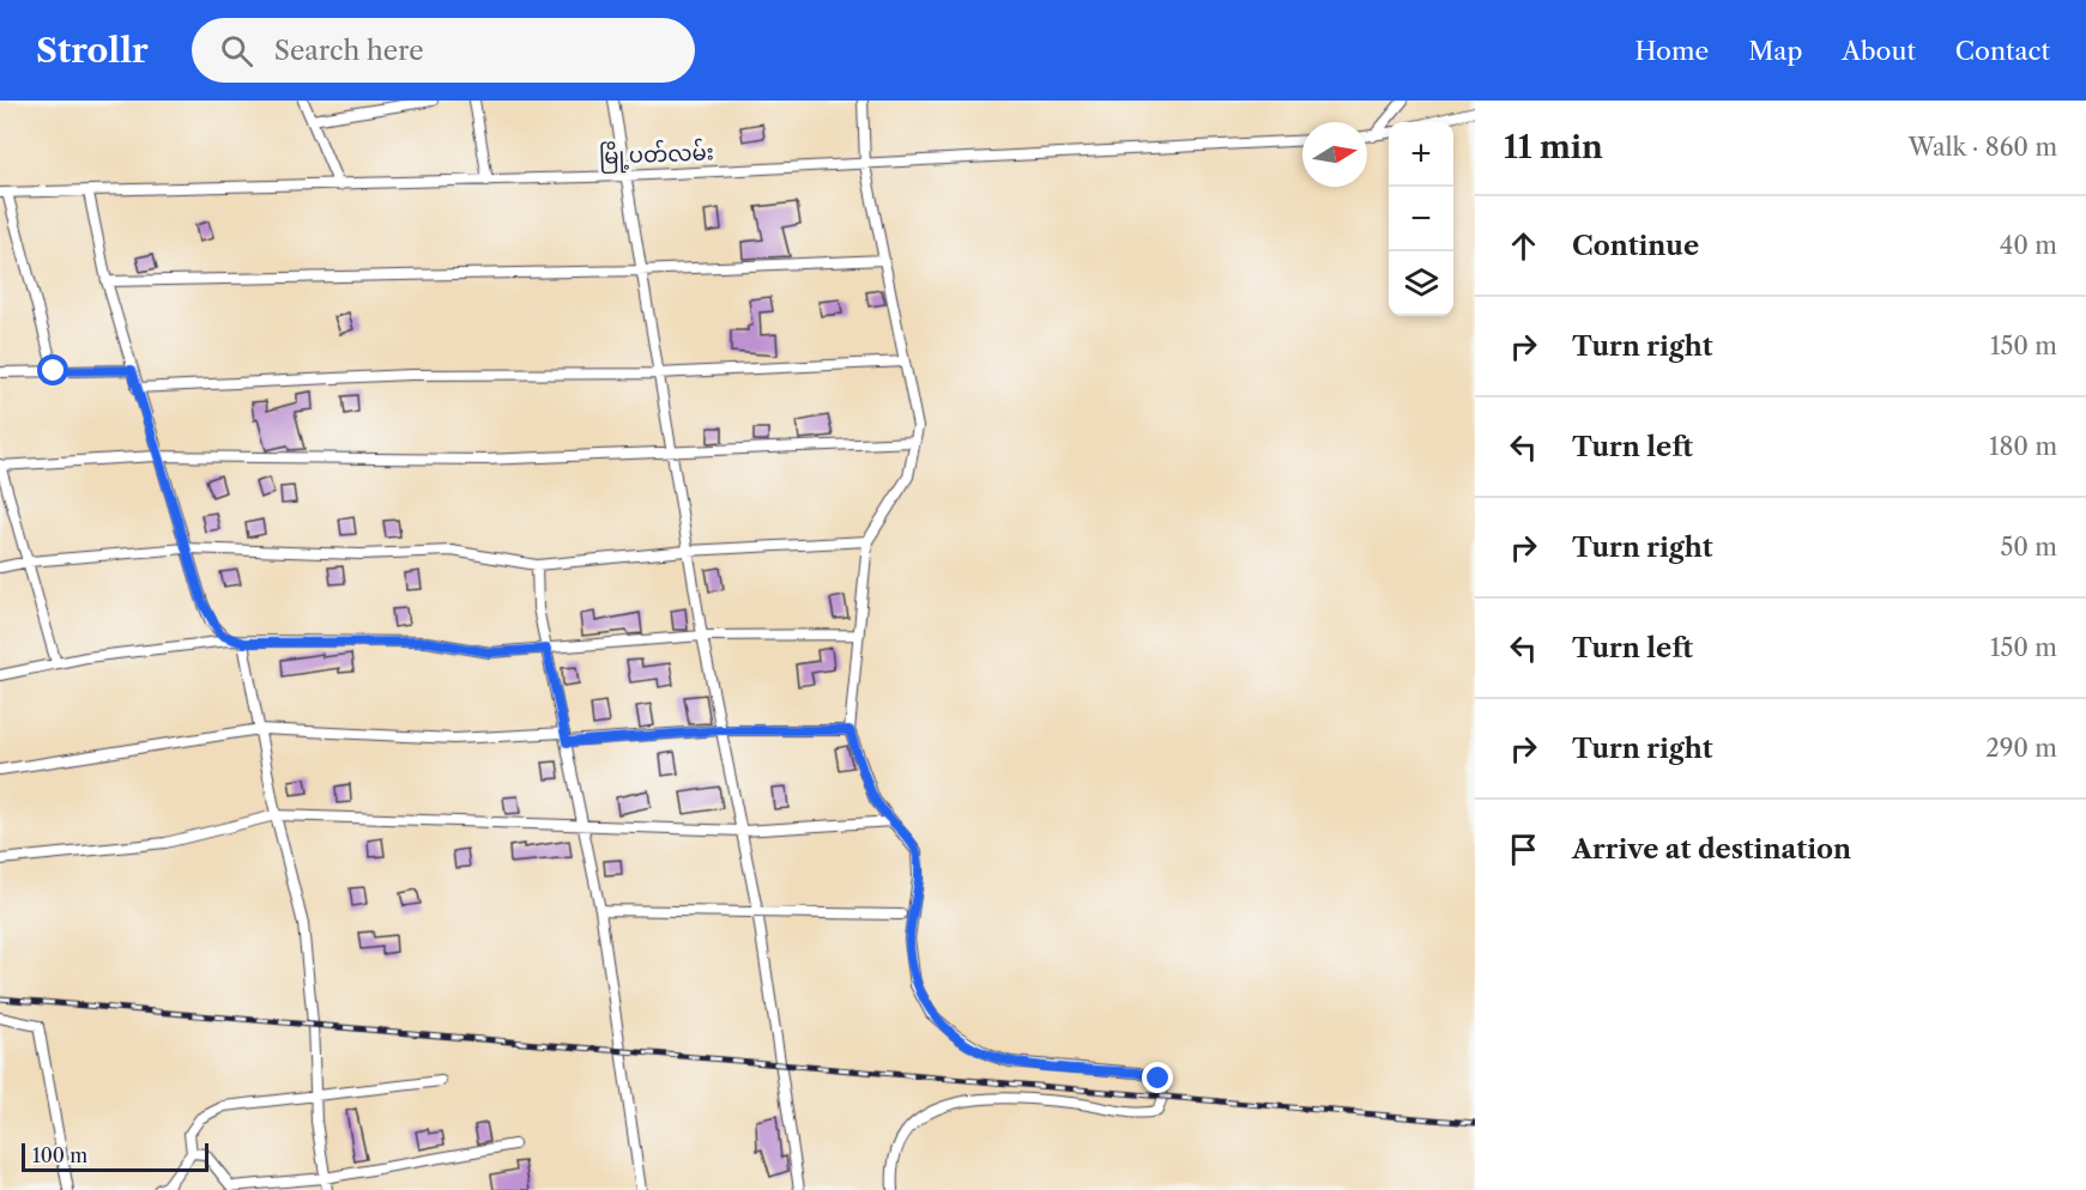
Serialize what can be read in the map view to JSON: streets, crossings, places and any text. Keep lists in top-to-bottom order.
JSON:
{
  "streets": {
    "street": ["မြို့ပတ်လမ်း"]
  },
  "scale_bar": "100 m",
  "north": "right",
  "page": {
    "header": "Strollr",
    "search": "Search here",
    "nav": [
      "Home",
      "Map",
      "About",
      "Contact"
    ],
    "heading": ["11 min", "Walk · 860 m"],
    "map_buttons": ["+", "−"],
    "list": [
      ["Continue", "40 m"],
      ["Turn right", "150 m"],
      ["Turn left", "180 m"],
      ["Turn right", "50 m"],
      ["Turn left", "150 m"],
      ["Turn right", "290 m"],
      "Arrive at destination"
    ],
    "scale": "100 m"
  }
}
